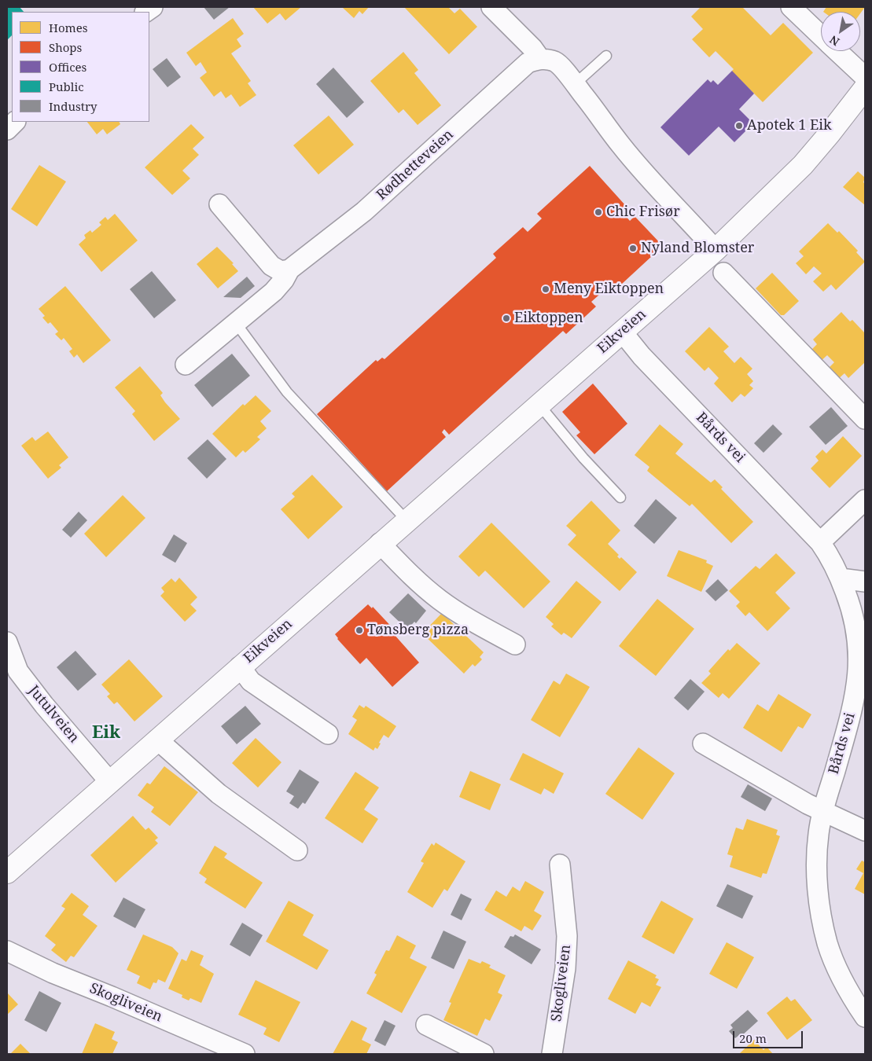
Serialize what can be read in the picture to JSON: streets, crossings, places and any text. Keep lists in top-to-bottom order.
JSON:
{
  "streets": {
    "main road": ["Eikveien"],
    "street": [
      "Rødhetteveien",
      "Bårds vei",
      "Jutulveien",
      "Skogliveien"
    ]
  },
  "crossings": [
    ["Eikveien", "Bårds vei"],
    ["Eikveien", "Jutulveien"]
  ],
  "districts": ["Eik"],
  "places": [
    "Apotek 1 Eik",
    "Chic Frisør",
    "Nyland Blomster",
    "Meny Eiktoppen",
    "Eiktoppen",
    "Tønsberg pizza"
  ],
  "legend": [
    "Homes",
    "Shops",
    "Offices",
    "Public",
    "Industry"
  ],
  "scale_bar": "20 m",
  "north": "bottom left"
}
